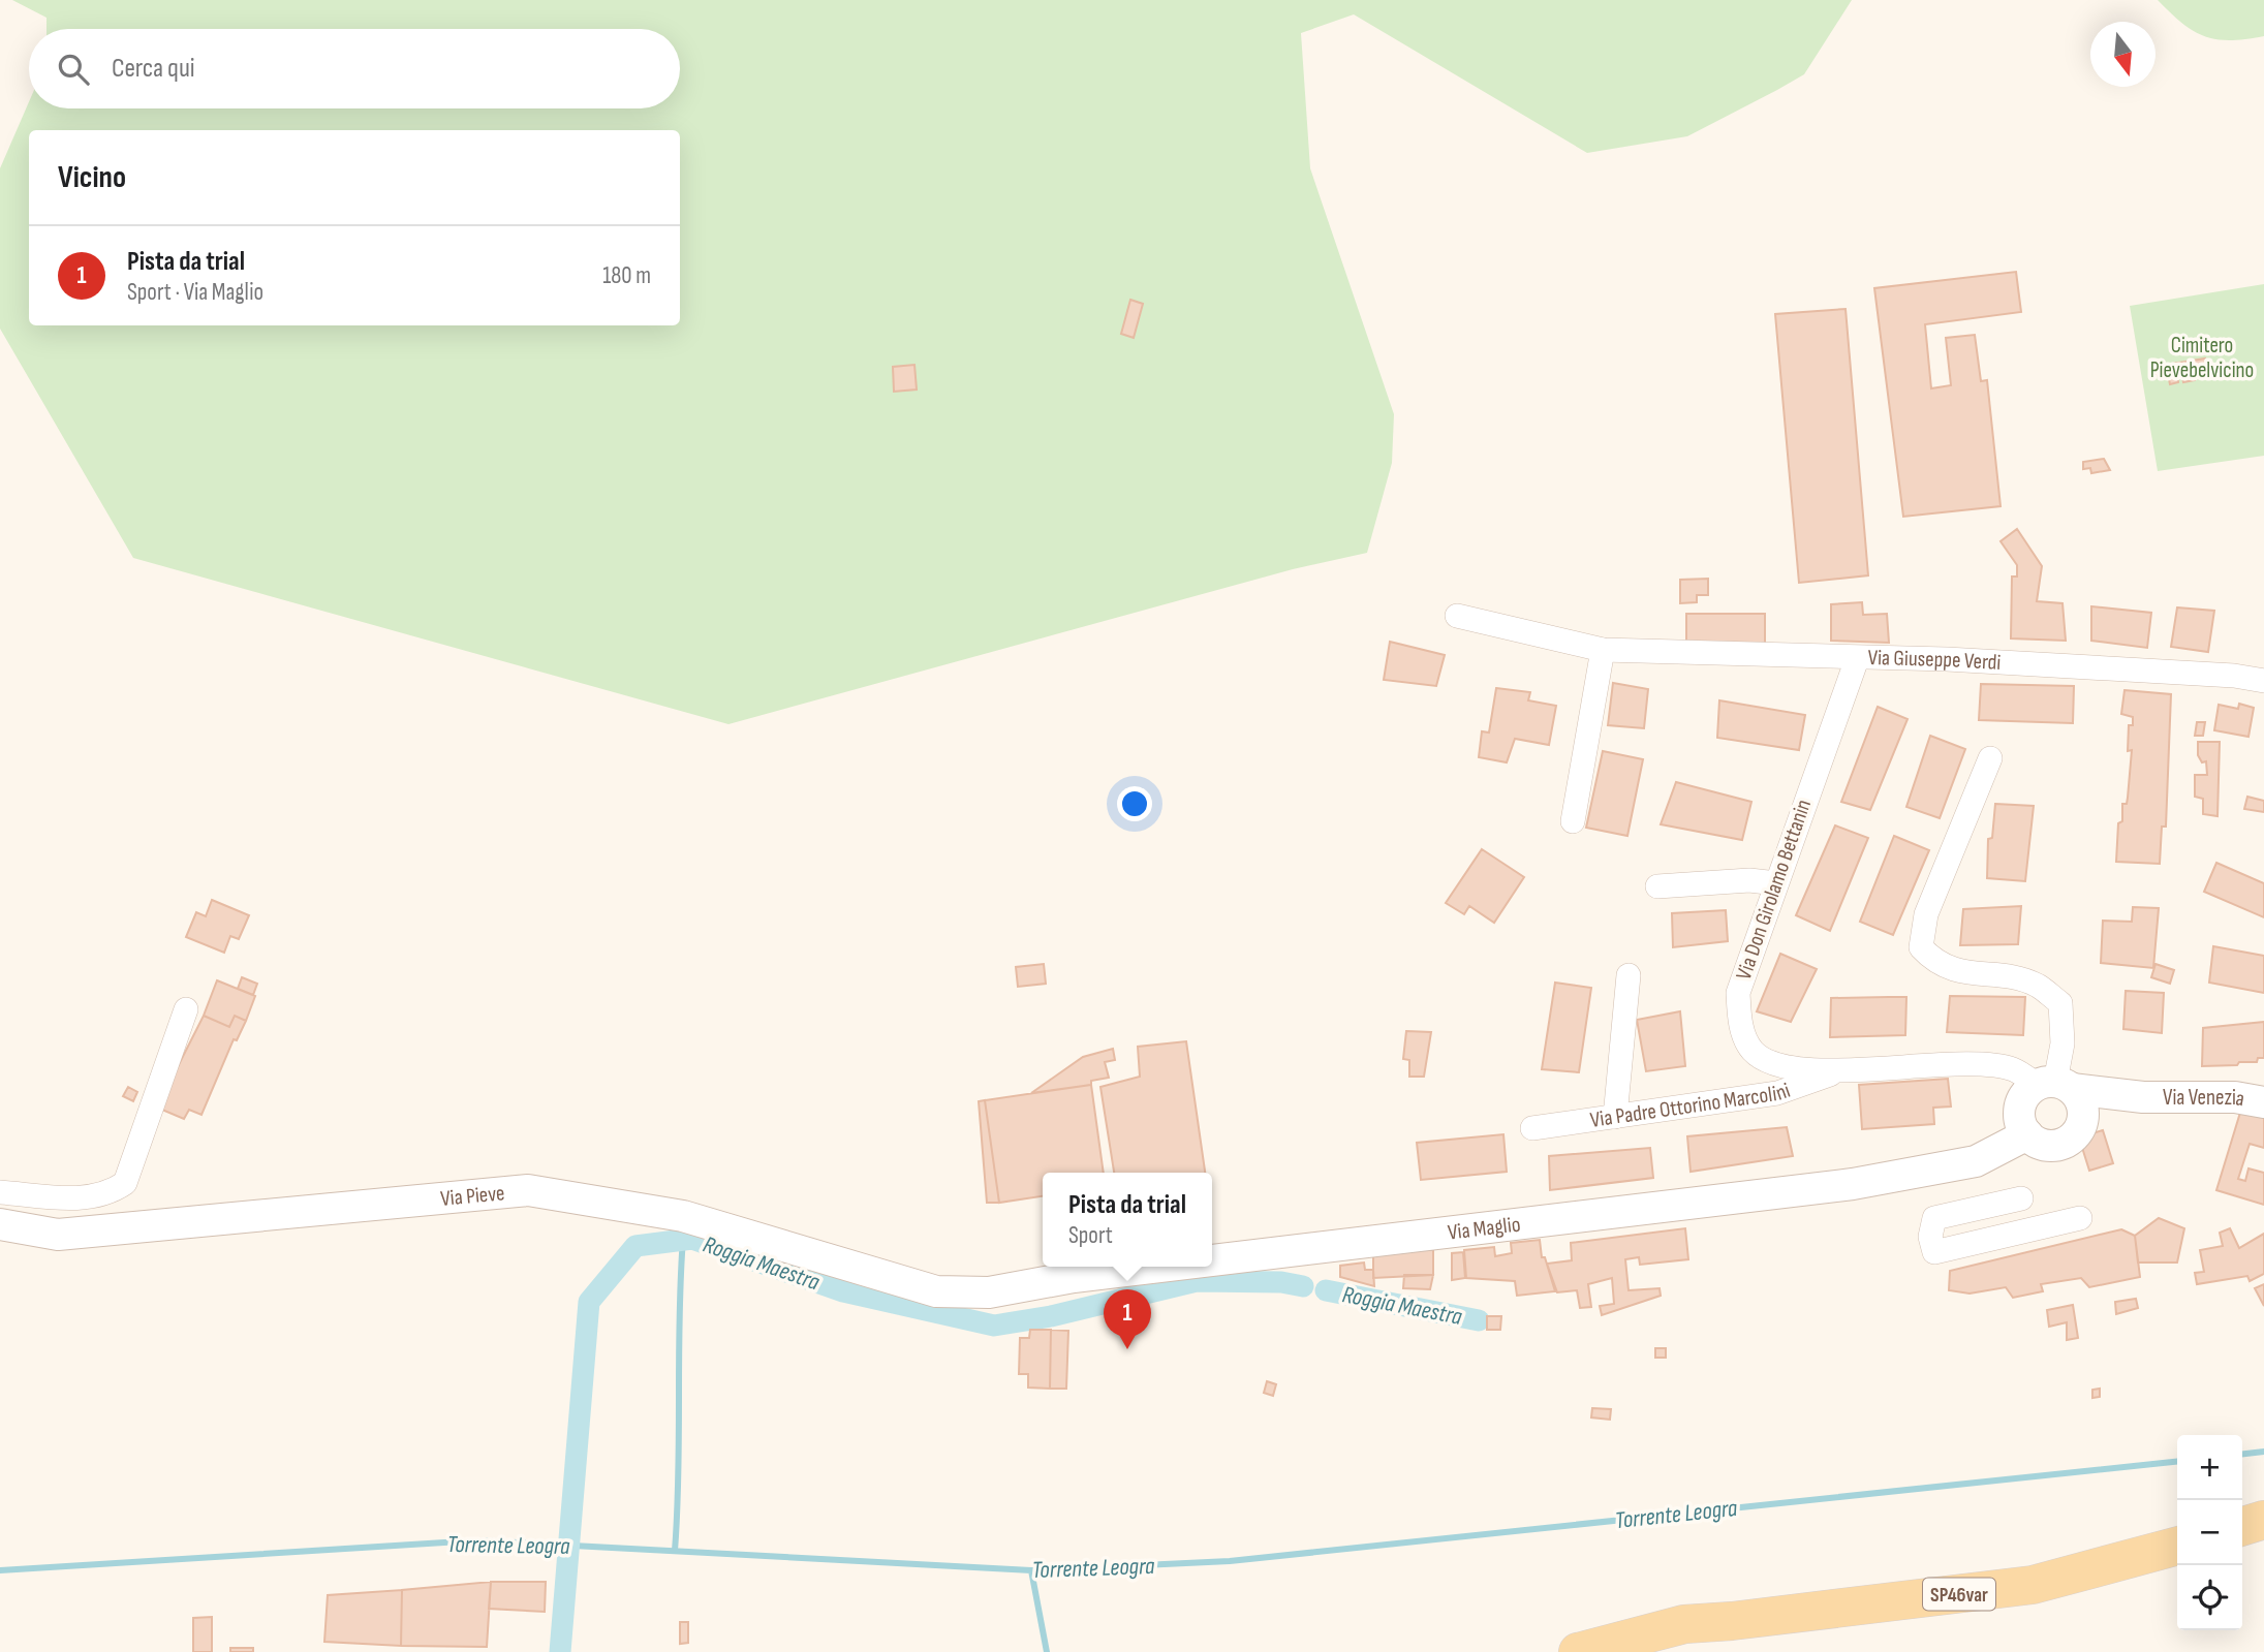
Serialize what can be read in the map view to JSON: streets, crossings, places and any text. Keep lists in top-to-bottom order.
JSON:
{
  "streets": {
    "main road": ["SP46var"],
    "street": [
      "Via Giuseppe Verdi",
      "Via Don Girolamo Bettanin",
      "Via Venezia",
      "Via Padre Ottorino Marcolini",
      "Via Pieve",
      "Via Maglio"
    ]
  },
  "crossings": [
    ["Via Giuseppe Verdi", "Via Don Girolamo Bettanin"],
    ["Via Don Girolamo Bettanin", "Via Venezia"],
    ["Via Don Girolamo Bettanin", "Via Padre Ottorino Marcolini"],
    ["Via Don Girolamo Bettanin", "Via Maglio"],
    ["Via Venezia", "Via Maglio"],
    ["Via Pieve", "Via Maglio"]
  ],
  "water": ["Roggia Maestra", "Torrente Leogra"],
  "parks": ["Cimitero Pievebelvicino"],
  "north": "bottom",
  "page": {
    "search": "Cerca qui",
    "heading": "Vicino",
    "list": [
      {
        "mark": "1",
        "name": "Pista da trial",
        "note": "Sport · Via Maglio",
        "value": "180 m"
      }
    ],
    "popup": ["Pista da trial", "Sport"],
    "pins": "1",
    "map_buttons": ["+", "−"]
  }
}
